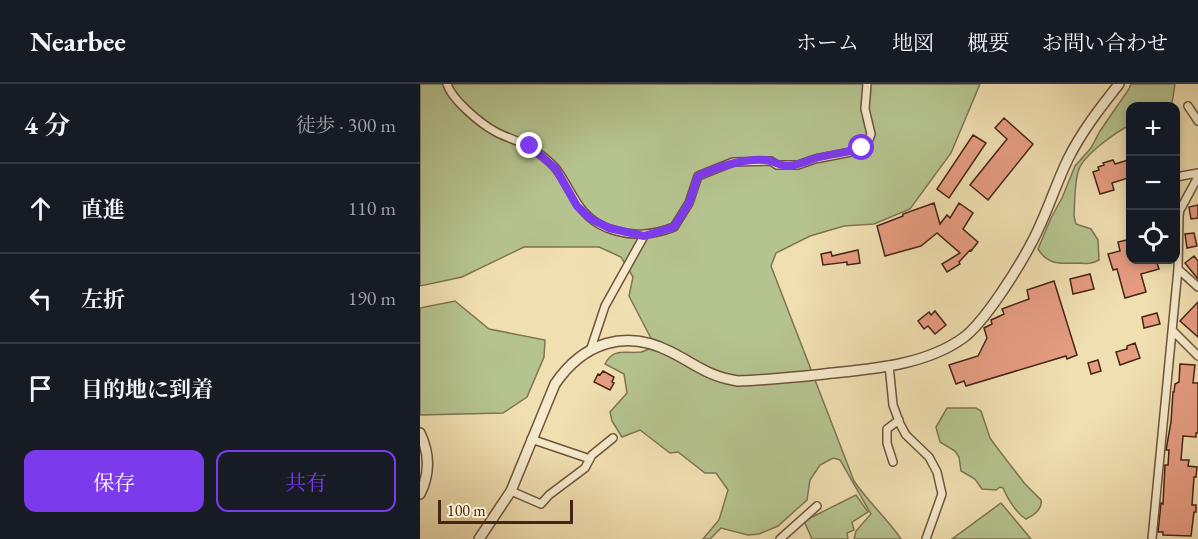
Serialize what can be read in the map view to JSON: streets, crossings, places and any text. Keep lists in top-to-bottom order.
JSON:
{
  "scale_bar": "100 m",
  "page": {
    "header": "Nearbee",
    "nav": [
      "ホーム",
      "地図",
      "概要",
      "お問い合わせ"
    ],
    "heading": ["4 分", "徒歩 · 300 m"],
    "map_buttons": ["+", "−"],
    "list": [
      ["直進", "110 m"],
      ["左折", "190 m"],
      "目的地に到着"
    ],
    "buttons": ["保存", "共有"],
    "scale": "100 m"
  }
}
